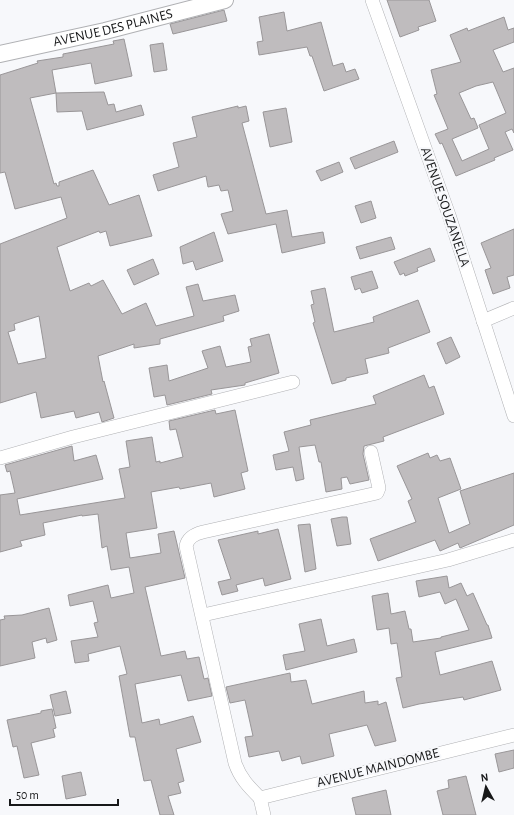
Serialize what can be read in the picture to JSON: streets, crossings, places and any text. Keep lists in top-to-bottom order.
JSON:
{
  "streets": {
    "street": ["AVENUE DES PLAINES", "AVENUE SOUZANELLA", "AVENUE MAINDOMBE"]
  },
  "scale_bar": "50 m",
  "north": "top"
}
